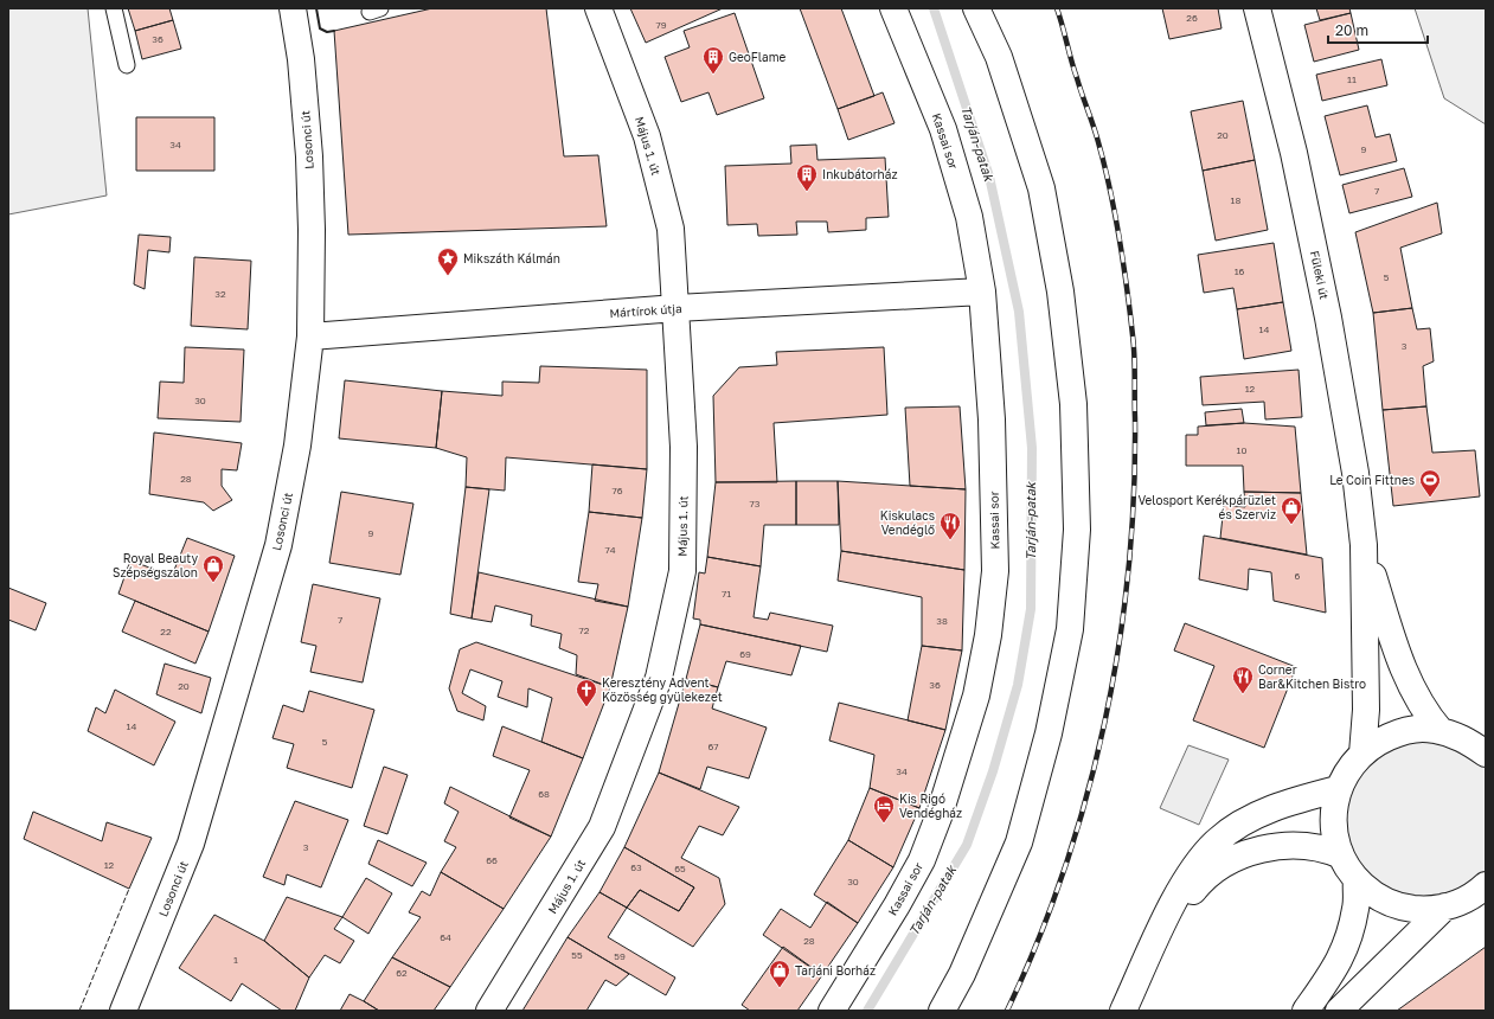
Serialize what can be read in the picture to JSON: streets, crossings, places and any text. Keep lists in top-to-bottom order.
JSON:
{
  "streets": {
    "street": [
      "Losonci út",
      "Kassai sor",
      "Május 1. út",
      "Füleki út",
      "Mártírok útja"
    ]
  },
  "crossings": [
    ["Losonci út", "Mártírok útja"],
    ["Kassai sor", "Mártírok útja"],
    ["Május 1. út", "Mártírok útja"]
  ],
  "water": ["Tarján-patak"],
  "places": {
    "building": ["GeoFlame", "Inkubátorház"],
    "place": ["Mikszáth Kálmán"],
    "sports": ["Le Coin Fittnes"],
    "shop": ["Velosport Kerékpárüzlet és Szerviz", "Royal Beauty Szépségszalon", "Tarjáni Borház"],
    "restaurant": ["Kiskulacs Vendéglő", "Corner Bar&Kitchen Bistro"],
    "church": ["Keresztény Advent Közösség gyülekezet"],
    "hotel": ["Kis Rigó Vendégház"]
  },
  "house_numbers": [
    "26",
    "79",
    "36",
    "11",
    "20",
    "34",
    "9",
    "7",
    "18",
    "16",
    "5",
    "32",
    "14",
    "3",
    "12",
    "30",
    "10",
    "28",
    "76",
    "73",
    "9",
    "74",
    "6",
    "71",
    "7",
    "38",
    "72",
    "22",
    "69",
    "36",
    "20",
    "14",
    "5",
    "67",
    "34",
    "68",
    "3",
    "66",
    "12",
    "63",
    "65",
    "30",
    "64",
    "28",
    "55",
    "59",
    "1",
    "62"
  ],
  "scale_bar": "20 m"
}
